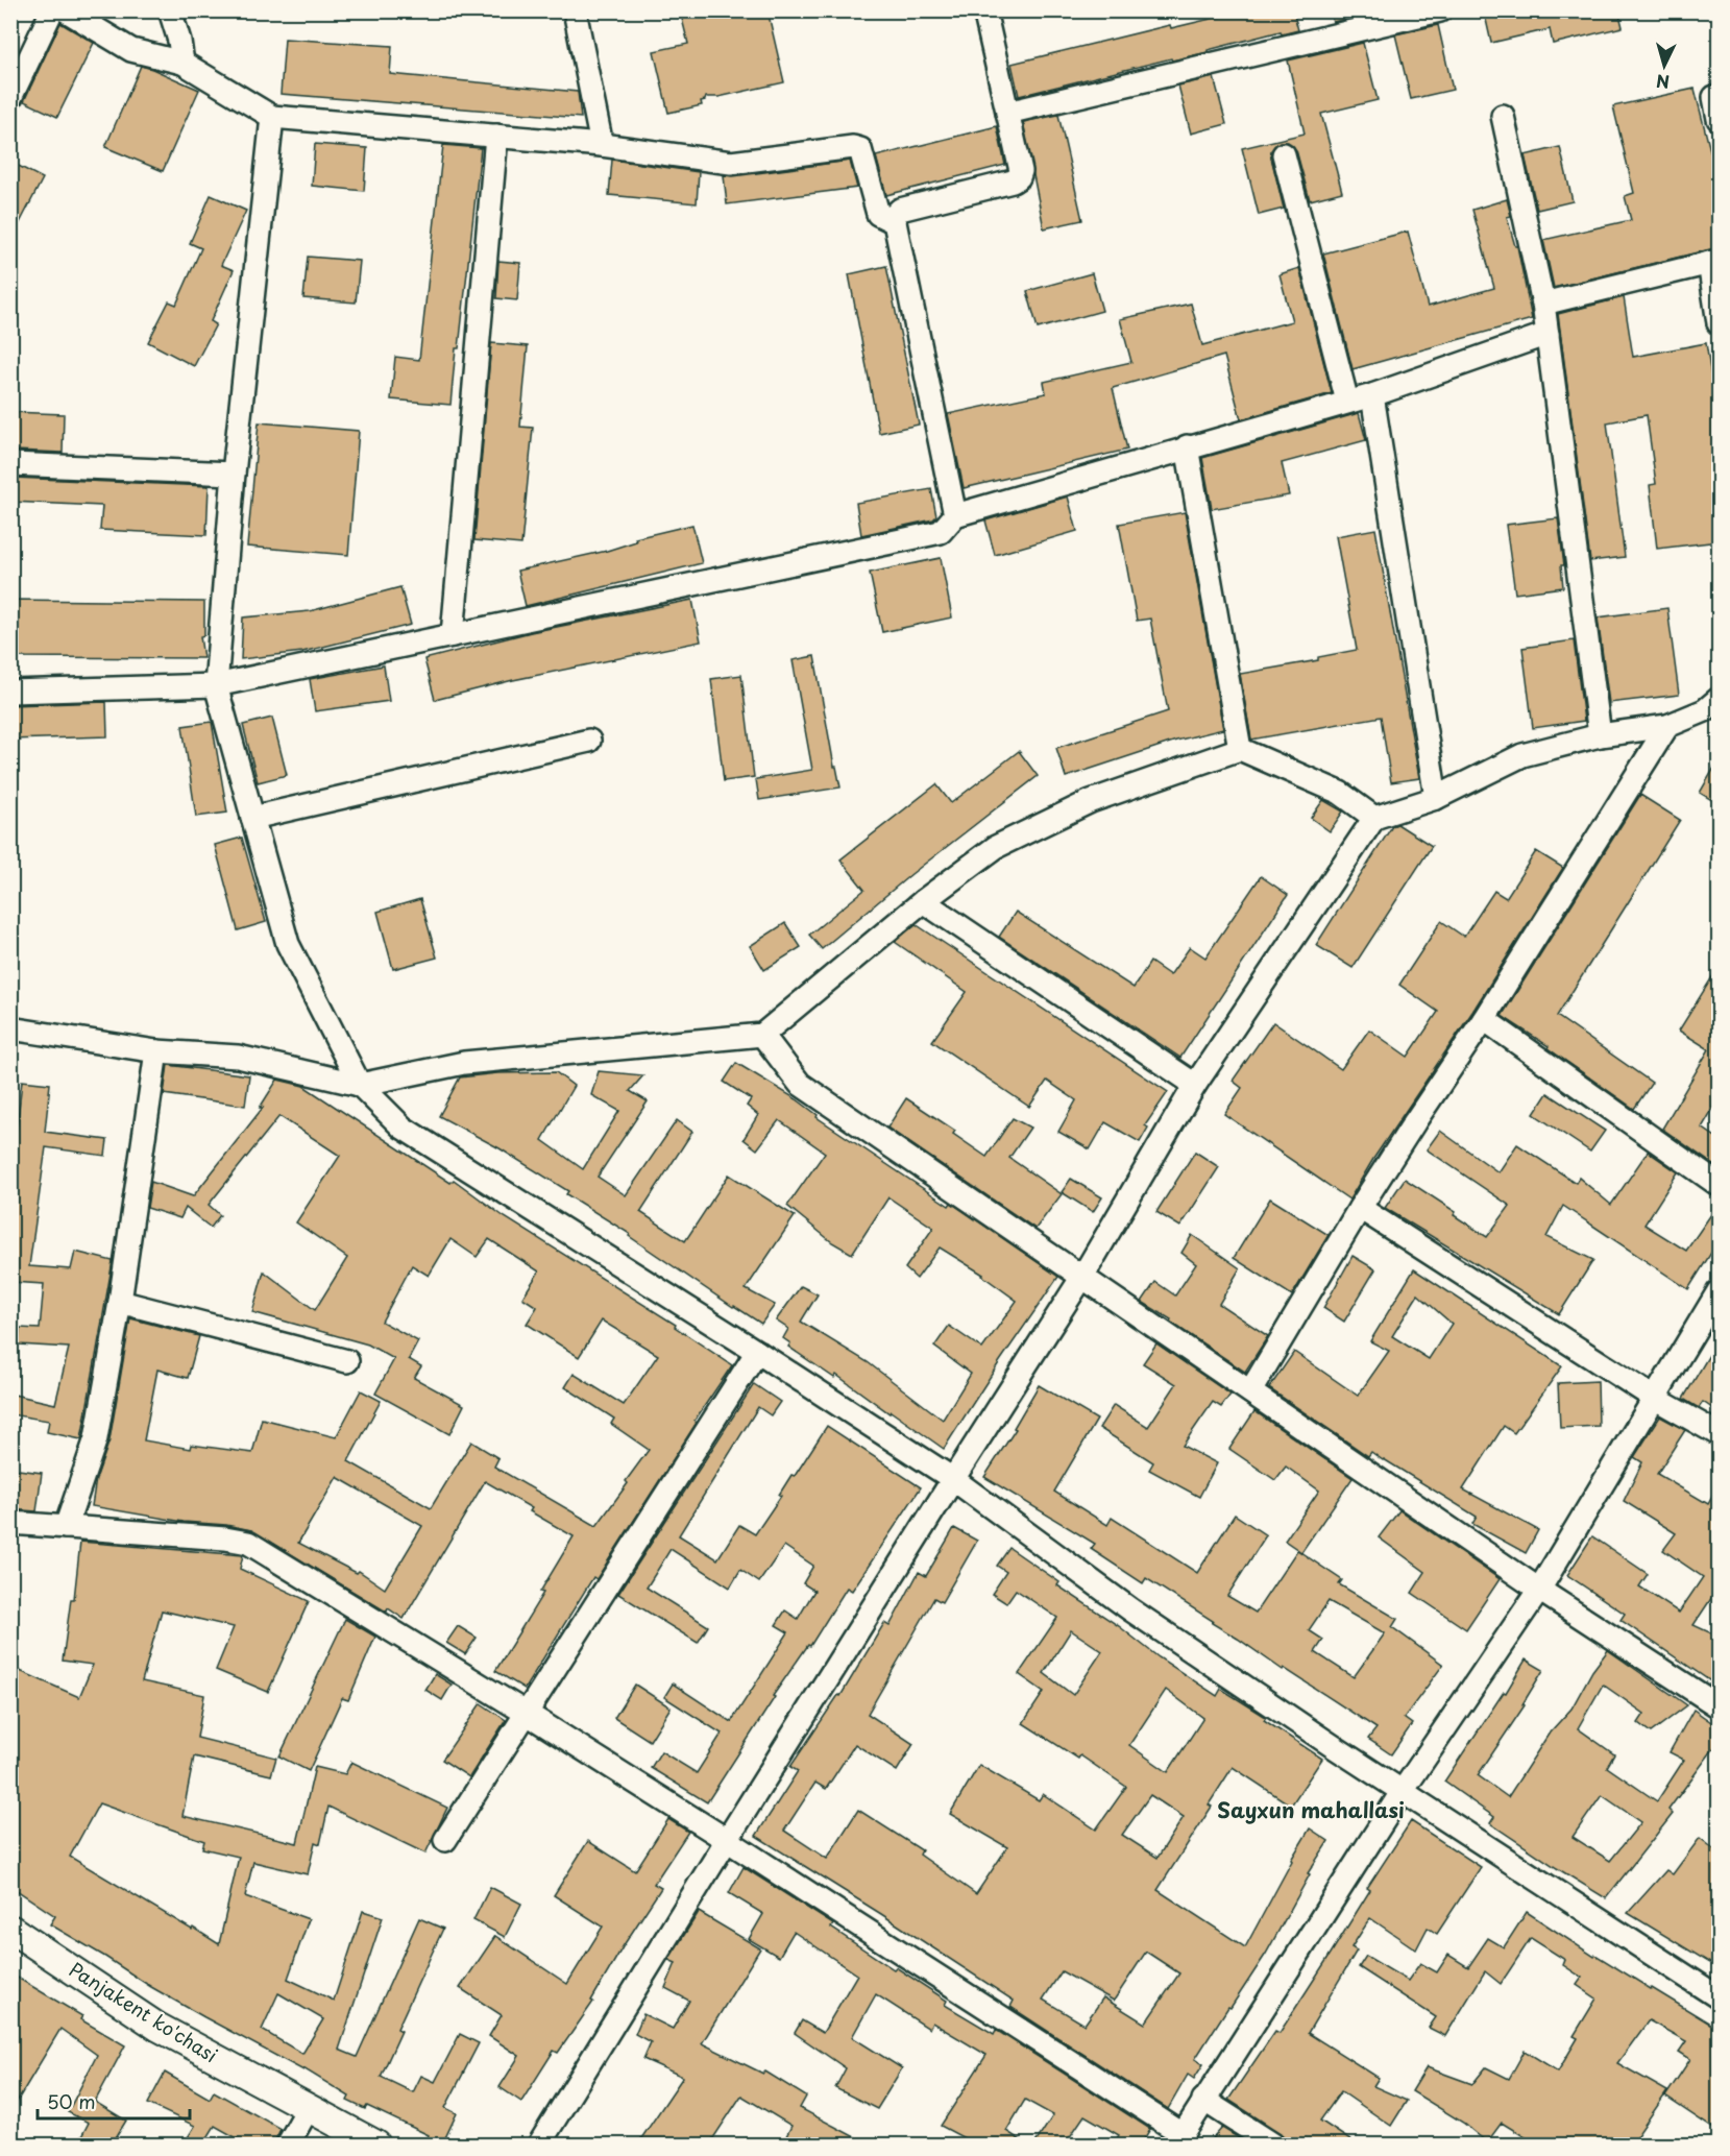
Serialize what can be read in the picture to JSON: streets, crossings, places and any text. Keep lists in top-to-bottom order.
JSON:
{
  "streets": {
    "main road": ["Panjakent ko'chasi"]
  },
  "districts": ["Sayxun mahallasi"],
  "scale_bar": "50 m",
  "north": "bottom"
}
